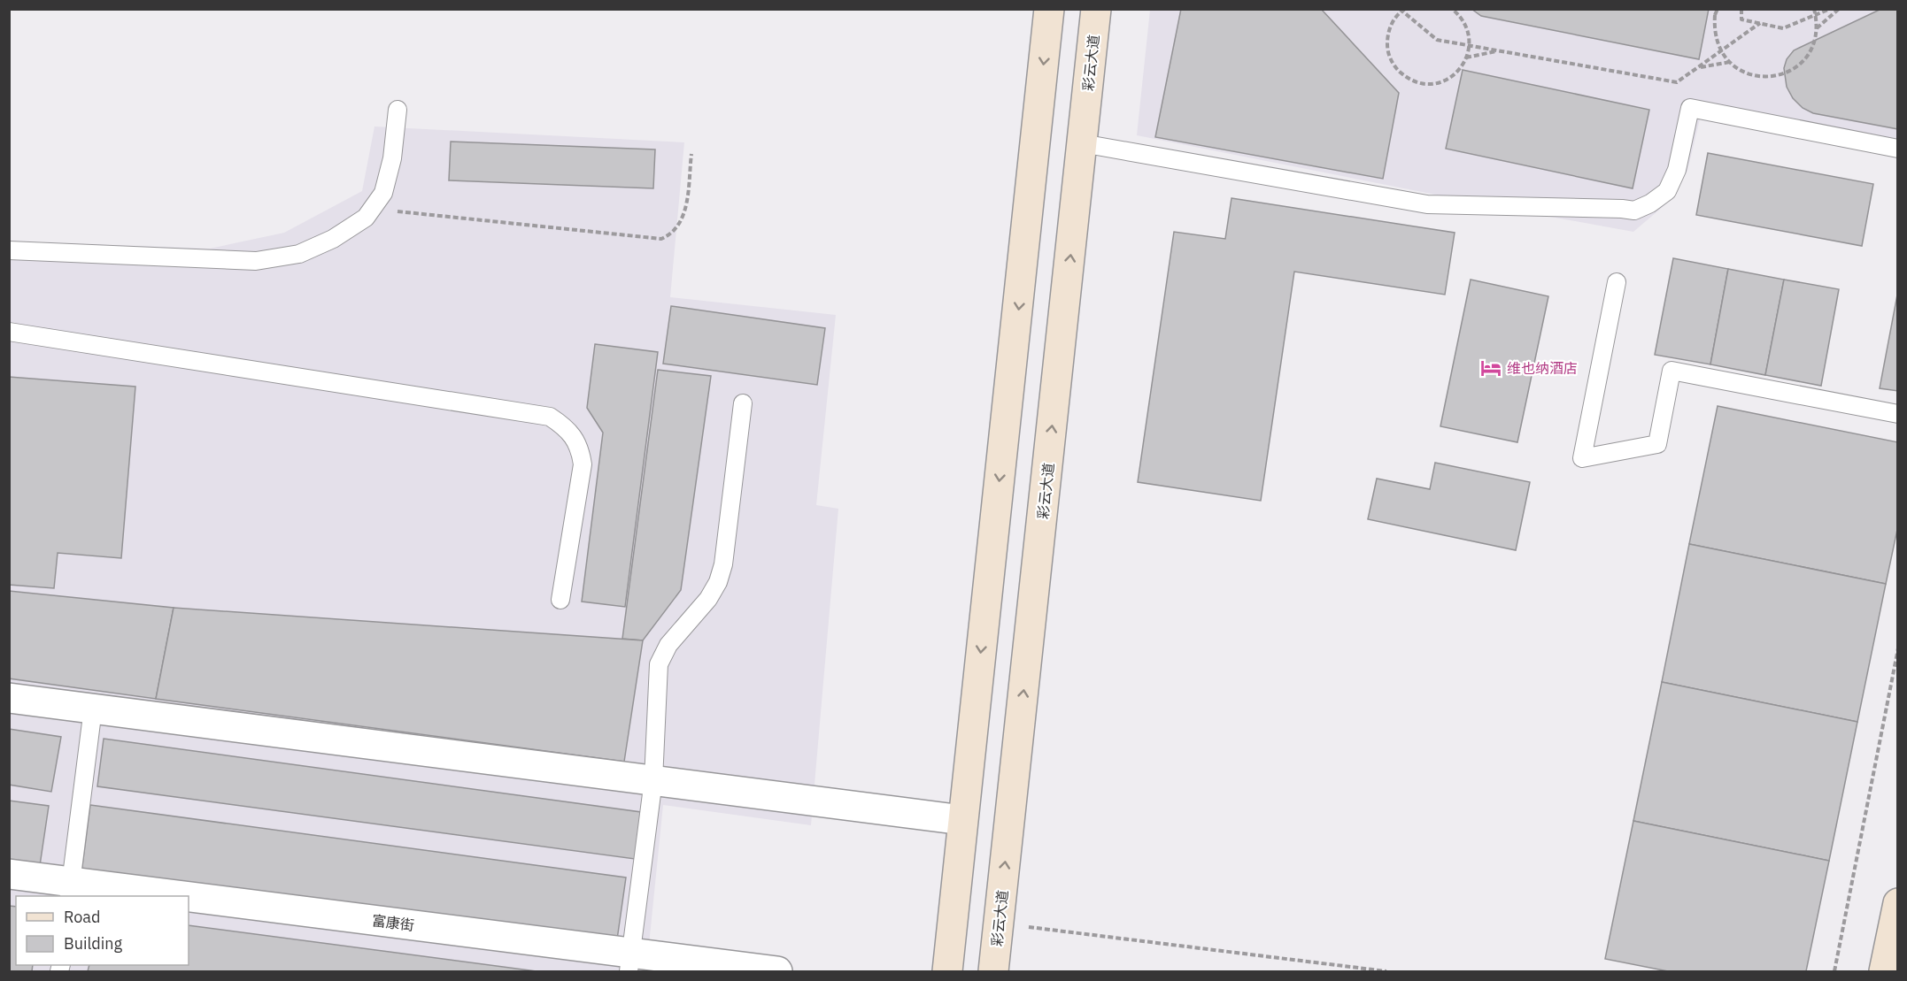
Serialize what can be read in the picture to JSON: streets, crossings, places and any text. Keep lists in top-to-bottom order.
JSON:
{
  "streets": {
    "main road": ["彩云大道"],
    "street": ["富康街"]
  },
  "places": {
    "hotel": ["维也纳酒店"]
  },
  "legend": ["Road", "Building"]
}
